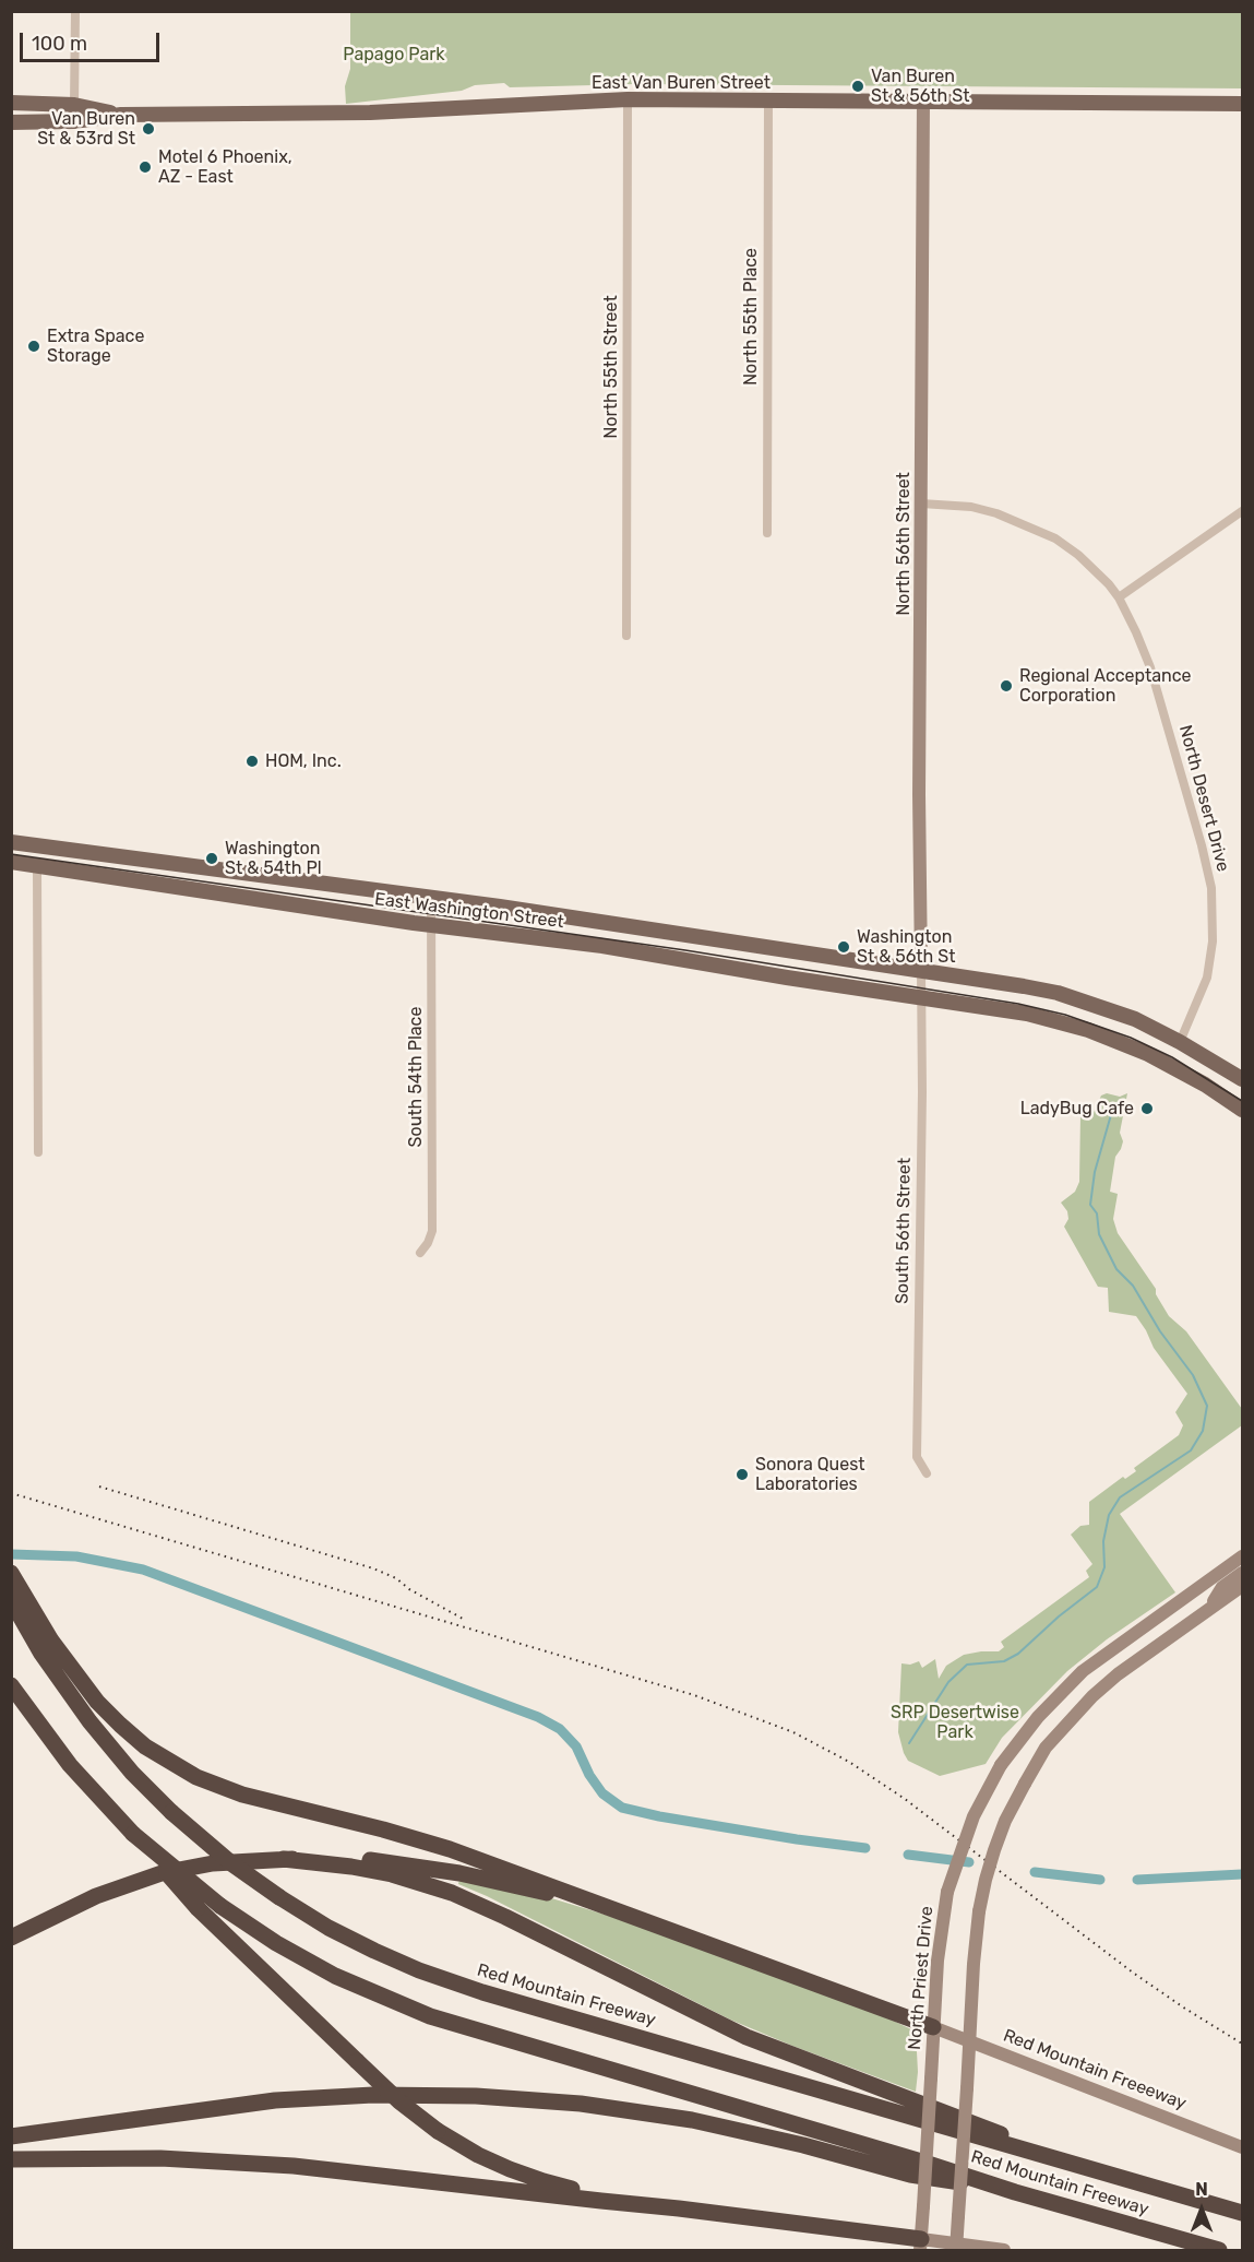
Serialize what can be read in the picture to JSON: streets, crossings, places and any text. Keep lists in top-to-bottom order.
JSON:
{
  "streets": {
    "highway": ["Red Mountain Freeway"],
    "main road": [
      "East Van Buren Street",
      "North 56th Street",
      "East Washington Street",
      "North Priest Drive",
      "Red Mountain Freeeway"
    ],
    "street": [
      "North 55th Place",
      "North 55th Street",
      "North Desert Drive",
      "South 54th Place",
      "South 56th Street"
    ]
  },
  "crossings": [
    ["East Van Buren Street", "North 55th Place"],
    ["East Van Buren Street", "North 55th Street"],
    ["East Van Buren Street", "North 56th Street"],
    ["North 56th Street", "North Desert Drive"],
    ["North 56th Street", "East Washington Street"],
    ["North 56th Street", "South 56th Street"],
    ["North Desert Drive", "East Washington Street"],
    ["East Washington Street", "South 54th Place"],
    ["East Washington Street", "South 56th Street"],
    ["North Priest Drive", "Red Mountain Freeeway"]
  ],
  "parks": ["Papago Park", "SRP Desertwise Park"],
  "places": [
    "Van Buren St & 56th St",
    "Van Buren St & 53rd St",
    "Motel 6 Phoenix, AZ - East",
    "Extra Space Storage",
    "Regional Acceptance Corporation",
    "HOM, Inc.",
    "Washington St & 54th Pl",
    "Washington St & 56th St",
    "LadyBug Cafe",
    "Sonora Quest Laboratories"
  ],
  "scale_bar": "100 m",
  "north": "top"
}
